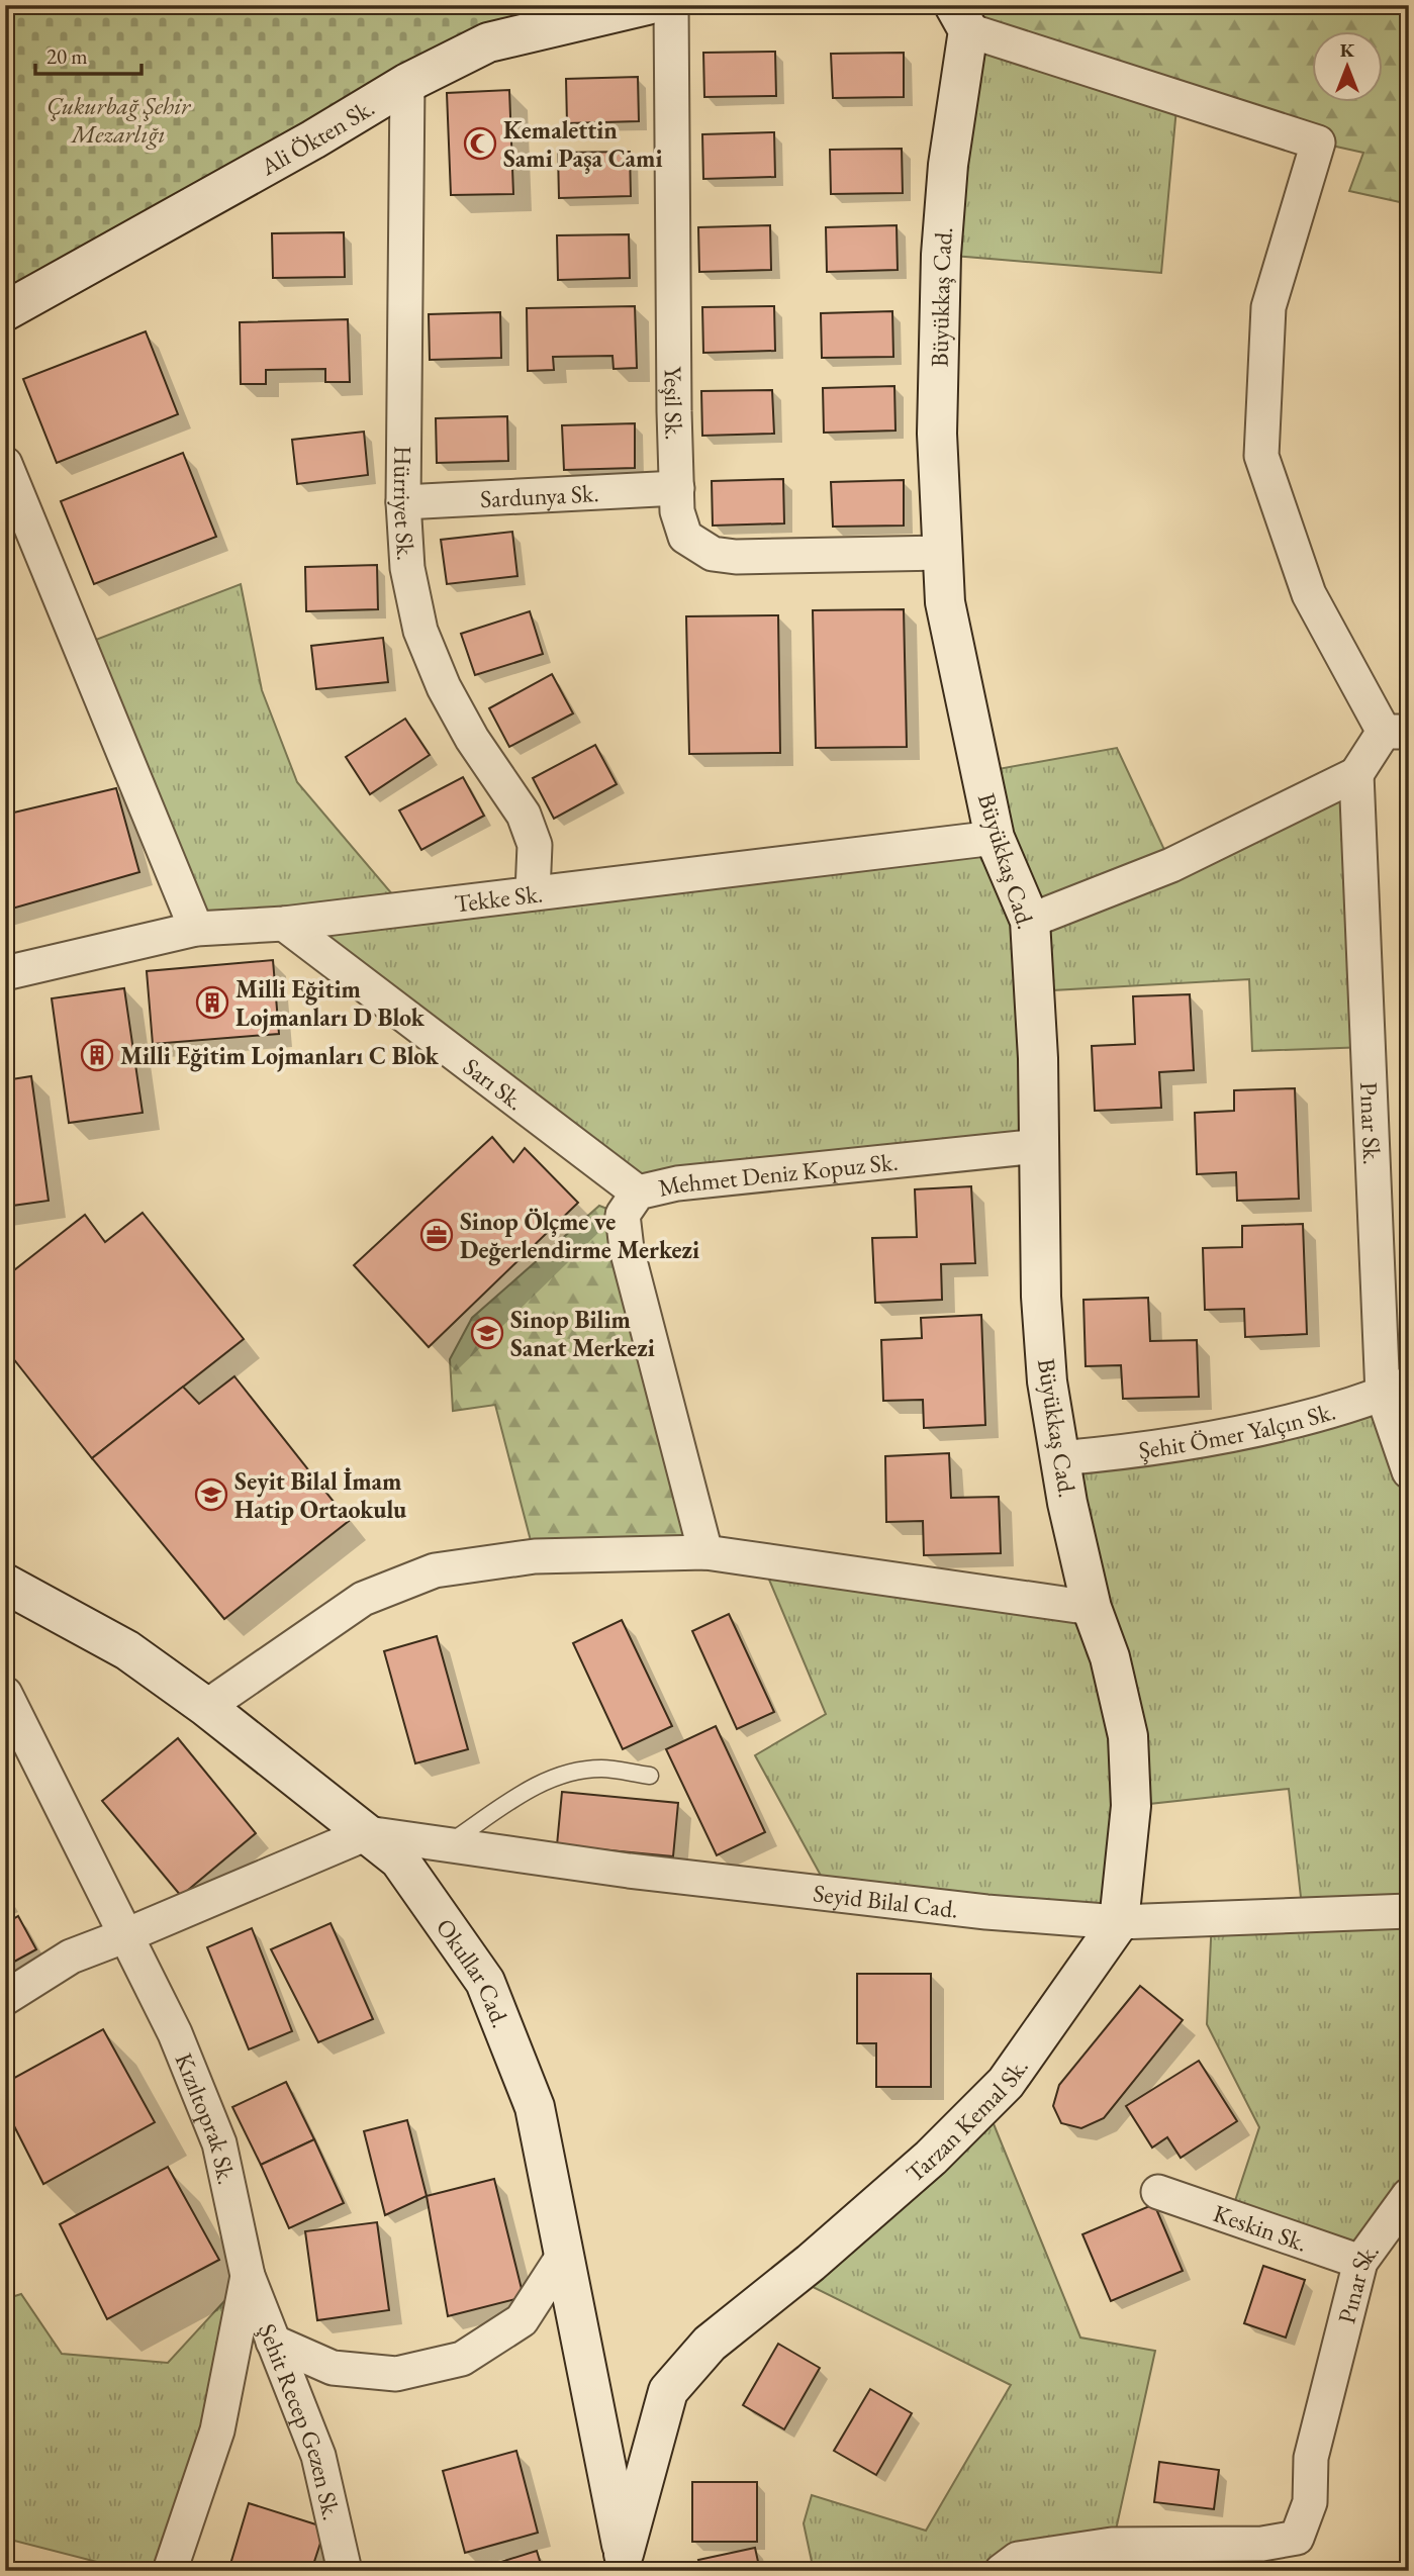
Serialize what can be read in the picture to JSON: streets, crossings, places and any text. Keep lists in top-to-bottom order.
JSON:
{
  "streets": {
    "street": [
      "Ali Ökten Sk.",
      "Büyükkaş Cad.",
      "Yeşil Sk.",
      "Sardunya Sk.",
      "Hürriyet Sk.",
      "Tekke Sk.",
      "Sarı Sk.",
      "Pınar Sk.",
      "Mehmet Deniz Kopuz Sk.",
      "Şehit Ömer Yalçın Sk.",
      "Seyid Bilal Cad.",
      "Okullar Cad.",
      "Kızıltoprak Sk.",
      "Tarzan Kemal Sk.",
      "Keskin Sk.",
      "Şehit Recep Gezen Sk."
    ]
  },
  "crossings": [
    ["Ali Ökten Sk.", "Hürriyet Sk."],
    ["Büyükkaş Cad.", "Yeşil Sk."],
    ["Büyükkaş Cad.", "Tekke Sk."],
    ["Büyükkaş Cad.", "Mehmet Deniz Kopuz Sk."],
    ["Büyükkaş Cad.", "Şehit Ömer Yalçın Sk."],
    ["Büyükkaş Cad.", "Tarzan Kemal Sk."],
    ["Yeşil Sk.", "Sardunya Sk."],
    ["Sardunya Sk.", "Hürriyet Sk."],
    ["Hürriyet Sk.", "Tekke Sk."],
    ["Tekke Sk.", "Sarı Sk."],
    ["Sarı Sk.", "Mehmet Deniz Kopuz Sk."],
    ["Pınar Sk.", "Şehit Ömer Yalçın Sk."],
    ["Pınar Sk.", "Keskin Sk."],
    ["Seyid Bilal Cad.", "Okullar Cad."],
    ["Seyid Bilal Cad.", "Tarzan Kemal Sk."],
    ["Okullar Cad.", "Tarzan Kemal Sk."],
    ["Kızıltoprak Sk.", "Şehit Recep Gezen Sk."]
  ],
  "parks": ["Çukurbağ Şehir Mezarlığı"],
  "places": {
    "mosque": ["Kemalettin Sami Paşa Cami"],
    "building": ["Milli Eğitim Lojmanları D Blok", "Milli Eğitim Lojmanları C Blok"],
    "office": ["Sinop Ölçme ve Değerlendirme Merkezi"],
    "school or university": ["Sinop Bilim Sanat Merkezi", "Seyit Bilal İmam Hatip Ortaokulu"]
  },
  "scale_bar": "20 m",
  "north": "top"
}
